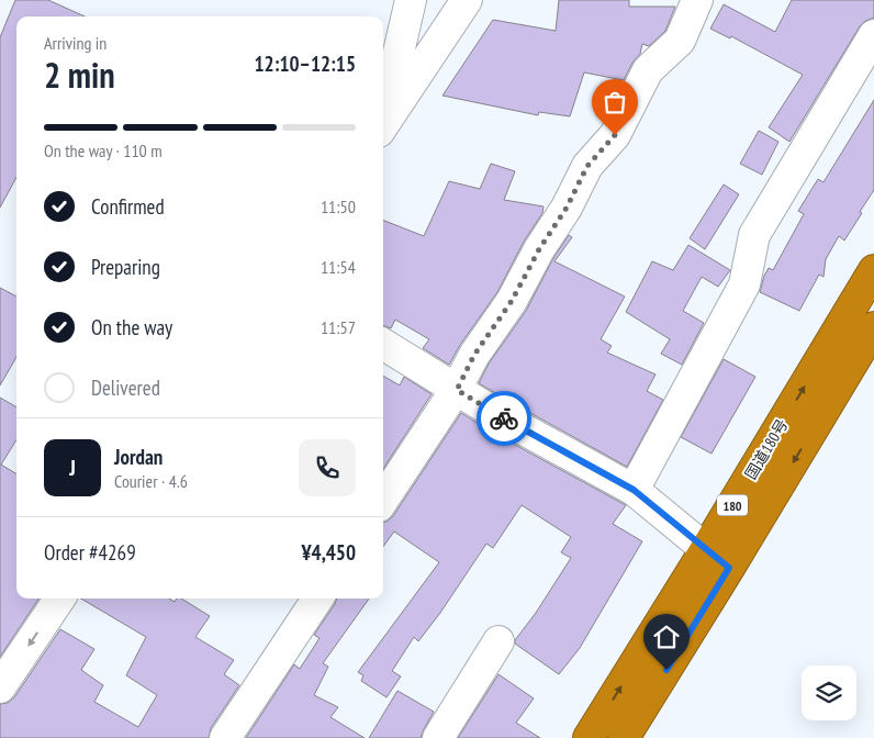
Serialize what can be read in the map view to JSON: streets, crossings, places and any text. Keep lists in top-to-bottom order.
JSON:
{
  "streets": {
    "highway": ["国道180号", "180"]
  },
  "page": {
    "heading": ["2 min", "Arriving in", "12:10–12:15"],
    "panel": [
      "Jordan",
      "Courier · 4.6",
      "Order #4269",
      "¥4,450"
    ],
    "bar": "On the way · 110 m",
    "list": [
      ["Confirmed", "11:50"],
      ["Preparing", "11:54"],
      ["On the way", "11:57"],
      "Delivered"
    ],
    "round": "J"
  }
}
